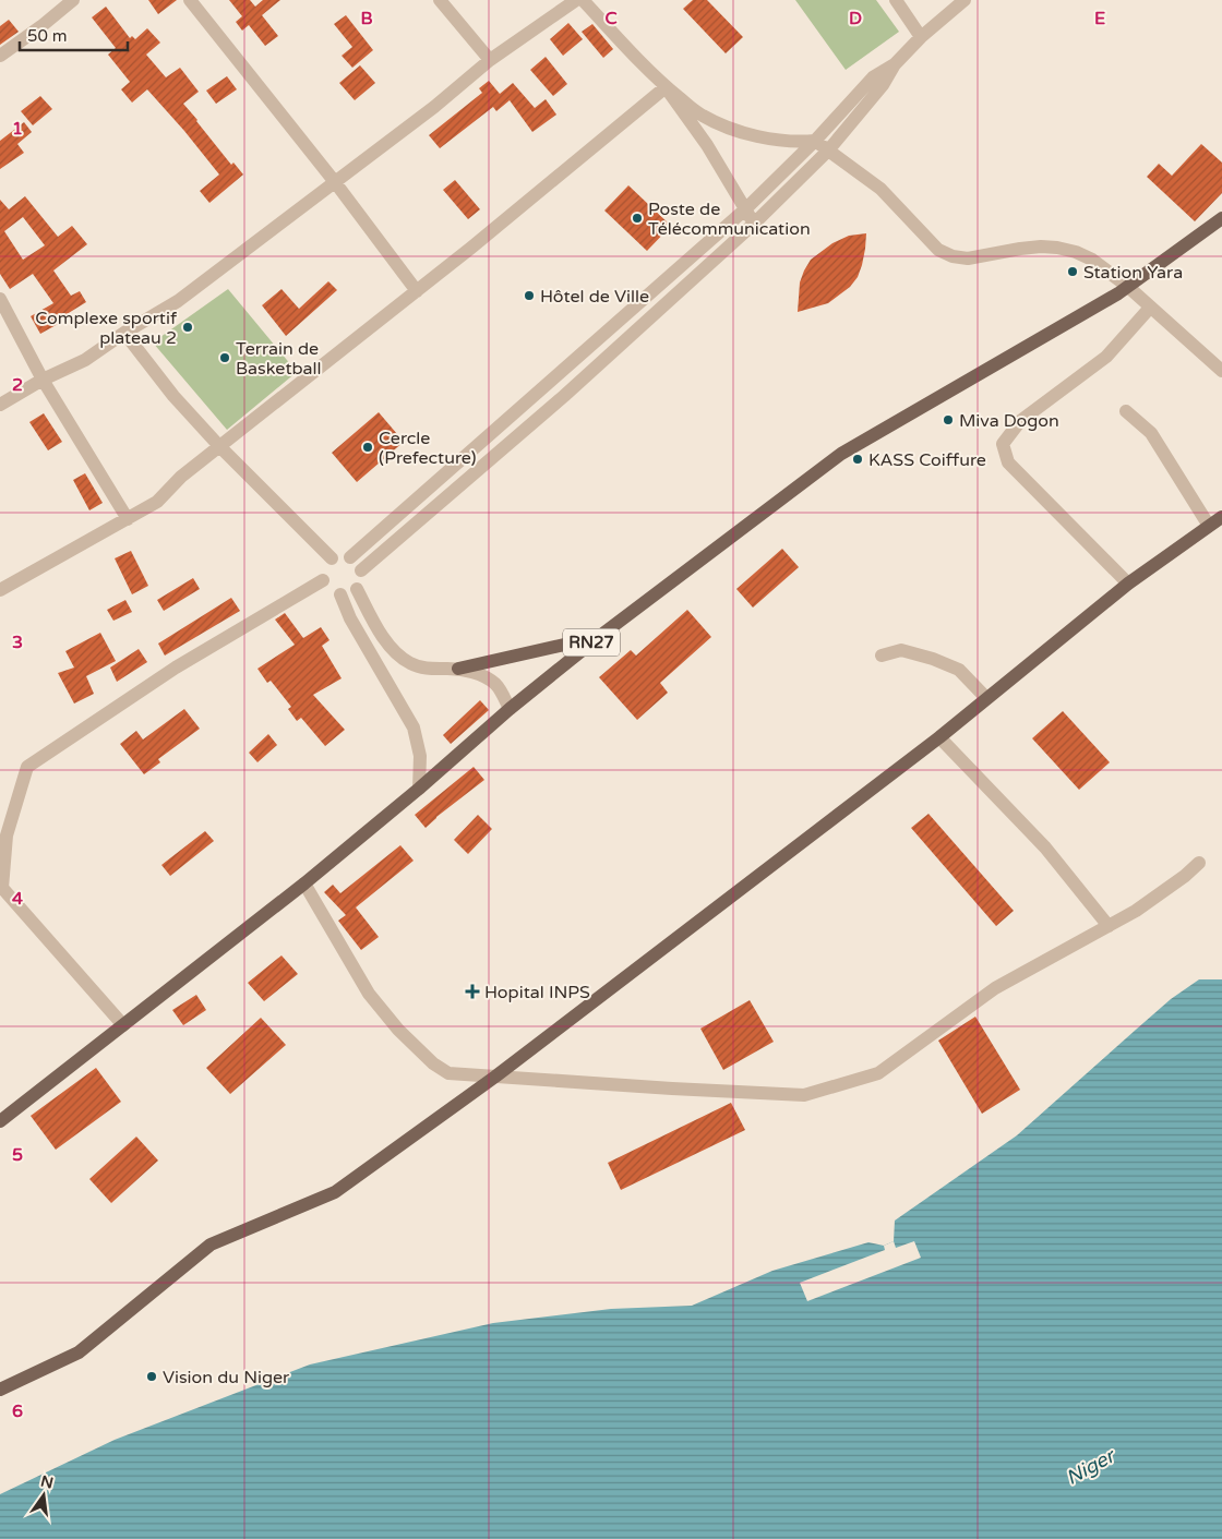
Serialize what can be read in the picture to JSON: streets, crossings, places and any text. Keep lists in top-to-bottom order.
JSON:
{
  "streets": {
    "main road": ["RN27"]
  },
  "water": ["Niger"],
  "places": {
    "other": [
      "Poste de Télécommunication",
      "Station Yara",
      "Hôtel de Ville",
      "Complexe sportif plateau 2",
      "Terrain de Basketball",
      "Miva Dogon",
      "Cercle (Prefecture)",
      "KASS Coiffure",
      "Vision du Niger"
    ],
    "health": ["Hopital INPS"]
  },
  "scale_bar": "50 m",
  "north": "top",
  "grid": {
    "columns": [
      "B",
      "C",
      "D",
      "E"
    ],
    "rows": [
      "1",
      "2",
      "3",
      "4",
      "5",
      "6"
    ]
  }
}
